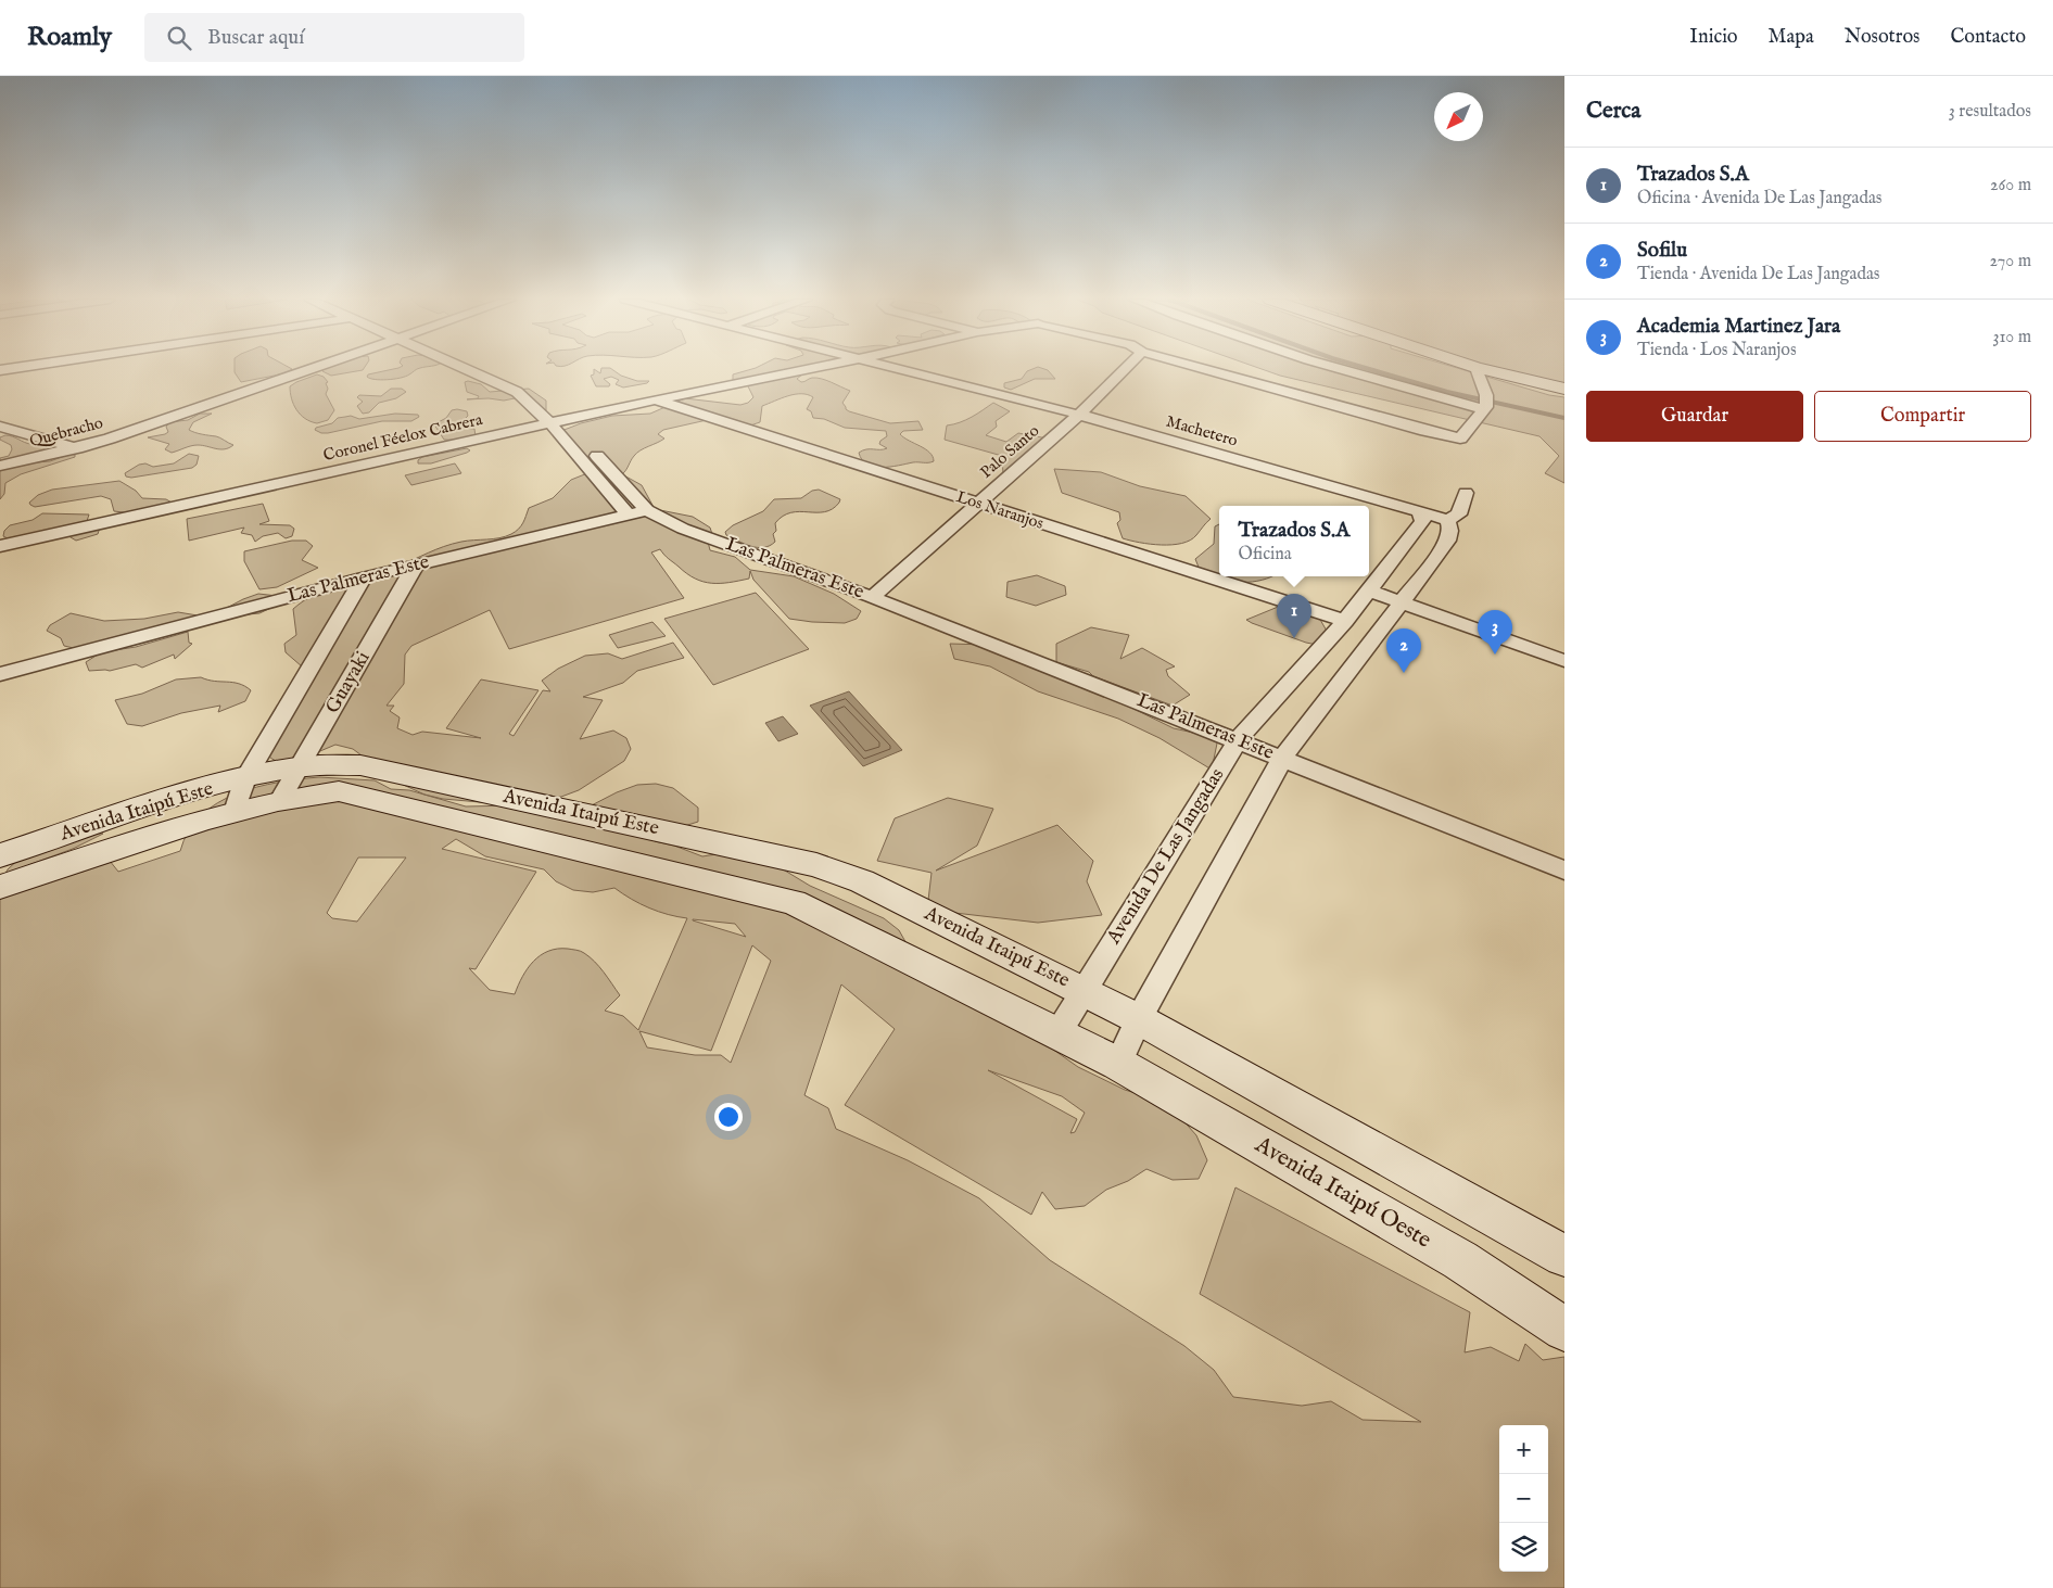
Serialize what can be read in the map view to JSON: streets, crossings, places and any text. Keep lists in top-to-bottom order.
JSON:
{
  "streets": {
    "street": [
      "Machetero",
      "Quebracho",
      "Coronel Féelox Cabrera",
      "Palo Santo",
      "Los Naranjos",
      "Las Palmeras Este",
      "Guayaki",
      "Avenida Itaipú Este",
      "Avenida De Las Jangadas",
      "Avenida Itaipú Oeste"
    ]
  },
  "crossings": [
    ["Machetero", "Palo Santo"],
    ["Machetero", "Avenida De Las Jangadas"],
    ["Coronel Féelox Cabrera", "Los Naranjos"],
    ["Palo Santo", "Los Naranjos"],
    ["Palo Santo", "Las Palmeras Este"],
    ["Los Naranjos", "Avenida De Las Jangadas"],
    ["Las Palmeras Este", "Guayaki"],
    ["Las Palmeras Este", "Avenida De Las Jangadas"],
    ["Guayaki", "Avenida Itaipú Este"],
    ["Avenida Itaipú Este", "Avenida De Las Jangadas"],
    ["Avenida Itaipú Este", "Avenida Itaipú Oeste"]
  ],
  "north": "bottom left",
  "page": {
    "header": "Roamly",
    "search": "Buscar aquí",
    "nav": [
      "Inicio",
      "Mapa",
      "Nosotros",
      "Contacto"
    ],
    "heading": ["Cerca", "3 resultados"],
    "list": [
      {
        "mark": "1",
        "name": "Trazados S.A",
        "note": "Oficina · Avenida De Las Jangadas",
        "value": "260 m"
      },
      {
        "mark": "2",
        "name": "Sofilu",
        "note": "Tienda · Avenida De Las Jangadas",
        "value": "270 m"
      },
      {
        "mark": "3",
        "name": "Academia Martinez Jara",
        "note": "Tienda · Los Naranjos",
        "value": "310 m"
      }
    ],
    "buttons": ["Guardar", "Compartir"],
    "popup": ["Trazados S.A", "Oficina"],
    "pins": ["1", "3", "2"],
    "map_buttons": ["+", "−"]
  }
}
